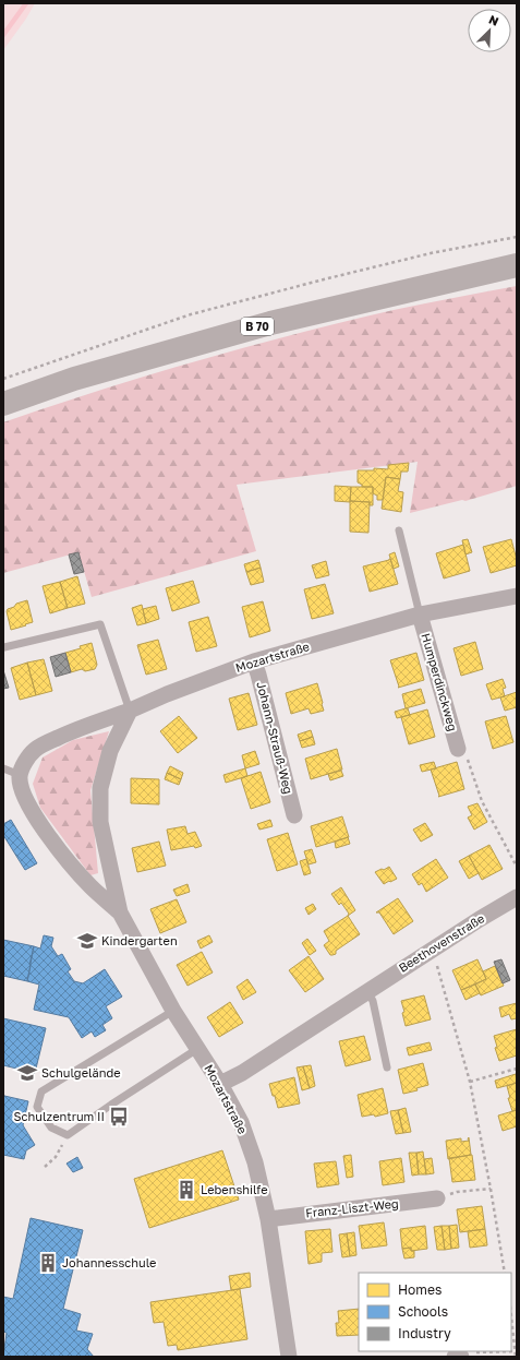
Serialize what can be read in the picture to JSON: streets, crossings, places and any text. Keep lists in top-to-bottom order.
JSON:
{
  "streets": {
    "main road": ["B 70"],
    "street": [
      "Mozartstraße",
      "Humperdinckweg",
      "Johann-Strauß-Weg",
      "Beethovenstraße",
      "Franz-Liszt-Weg"
    ]
  },
  "crossings": [
    ["Mozartstraße", "Humperdinckweg"],
    ["Mozartstraße", "Johann-Strauß-Weg"],
    ["Mozartstraße", "Beethovenstraße"],
    ["Mozartstraße", "Franz-Liszt-Weg"]
  ],
  "places": {
    "school or university": ["Kindergarten", "Schulgelände"],
    "bus stop": ["Schulzentrum II"],
    "building": ["Lebenshilfe", "Johannesschule"]
  },
  "legend": ["Homes", "Schools", "Industry"],
  "north": "top right"
}
